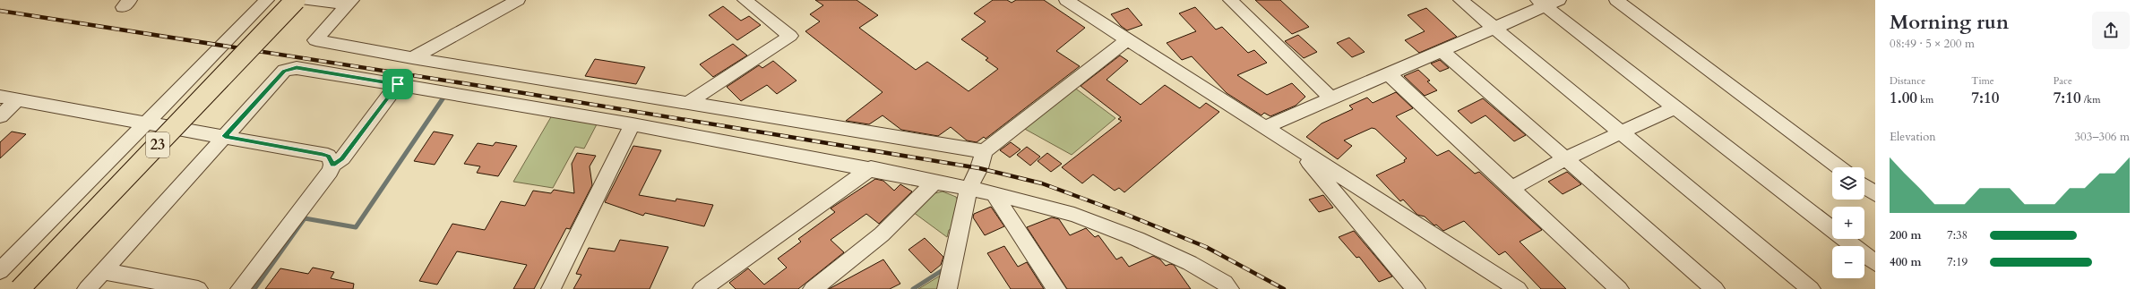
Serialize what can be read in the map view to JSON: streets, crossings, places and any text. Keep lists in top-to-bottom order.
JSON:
{
  "streets": {
    "highway": ["23"]
  },
  "page": {
    "heading": ["Morning run", "08:49 · 5 × 200 m"],
    "stats": [
      ["Distance", "1.00 km"],
      ["Time", "7:10"],
      ["Pace", "7:10 /km"]
    ],
    "chart": ["Elevation", "303–306 m"],
    "map_buttons": ["+", "−"],
    "list": [
      {
        "name": "200 m",
        "note": "7:38"
      },
      {
        "name": "400 m",
        "note": "7:19"
      }
    ]
  }
}
